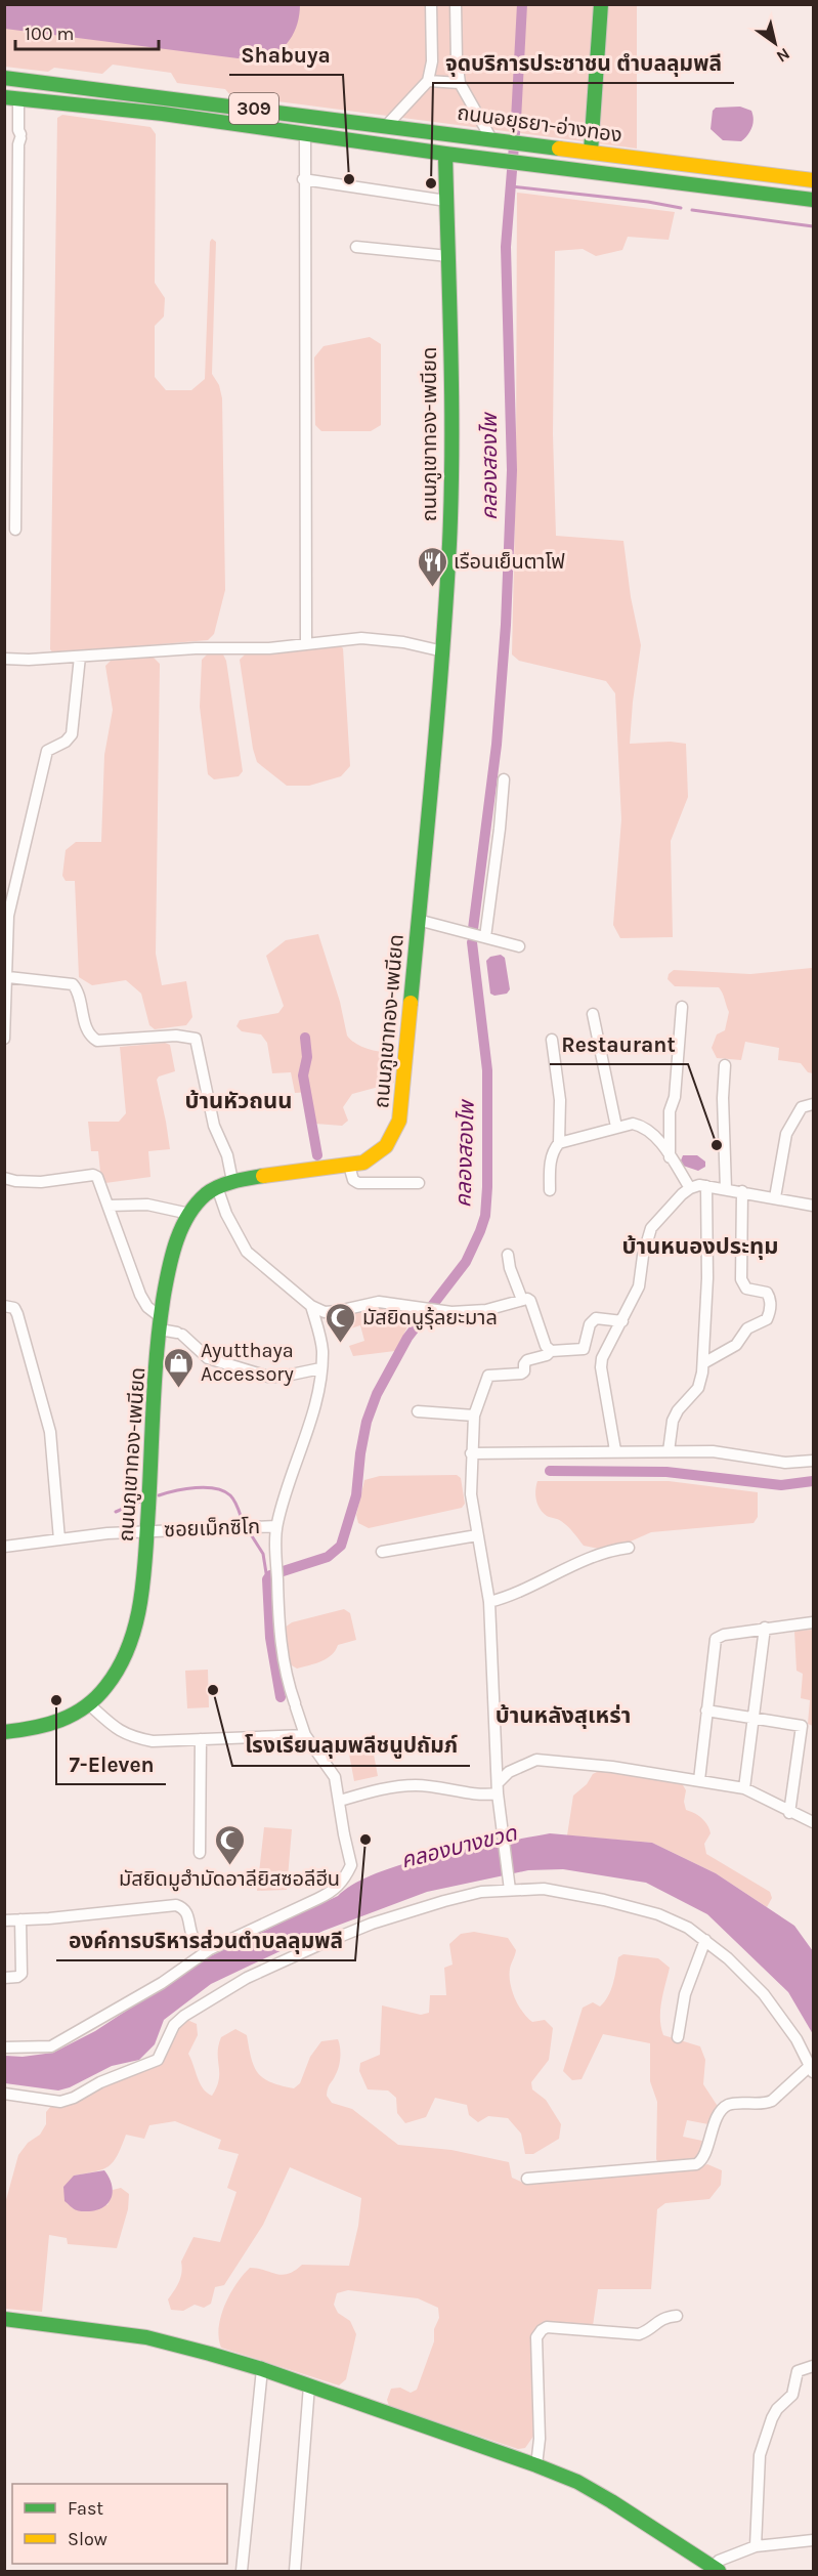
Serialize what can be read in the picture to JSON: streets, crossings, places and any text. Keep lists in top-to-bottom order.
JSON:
{
  "streets": {
    "main road": ["309", "ถนนอยุธยา-อ่างทอง", "ถนนภูเขาทอง-เพนียด"],
    "street": ["ซอยเม็กซิโก"]
  },
  "crossings": [
    ["ถนนอยุธยา-อ่างทอง", "ถนนภูเขาทอง-เพนียด"],
    ["ถนนภูเขาทอง-เพนียด", "ซอยเม็กซิโก"]
  ],
  "districts": ["บ้านหัวถนน", "บ้านหนองประทุม", "บ้านหลังสุเหร่า"],
  "water": ["คลองสองไพ", "คลองบางขวด"],
  "places": {
    "other": [
      "Shabuya",
      "จุดบริการประชาชน ตำบลลุมพลี",
      "Restaurant",
      "โรงเรียนลุมพลีชนูปถัมภ์",
      "7-Eleven",
      "องค์การบริหารส่วนตำบลลุมพลี"
    ],
    "restaurant": ["เรือนเย็นตาโฟ"],
    "mosque": ["มัสยิดนูรุ้ลยะมาล", "มัสยิดมูฮำมัดอาลียิสซอลีฮีน"],
    "shop": ["Ayutthaya Accessory"]
  },
  "legend": ["Fast", "Slow"],
  "scale_bar": "100 m",
  "north": "bottom right"
}
